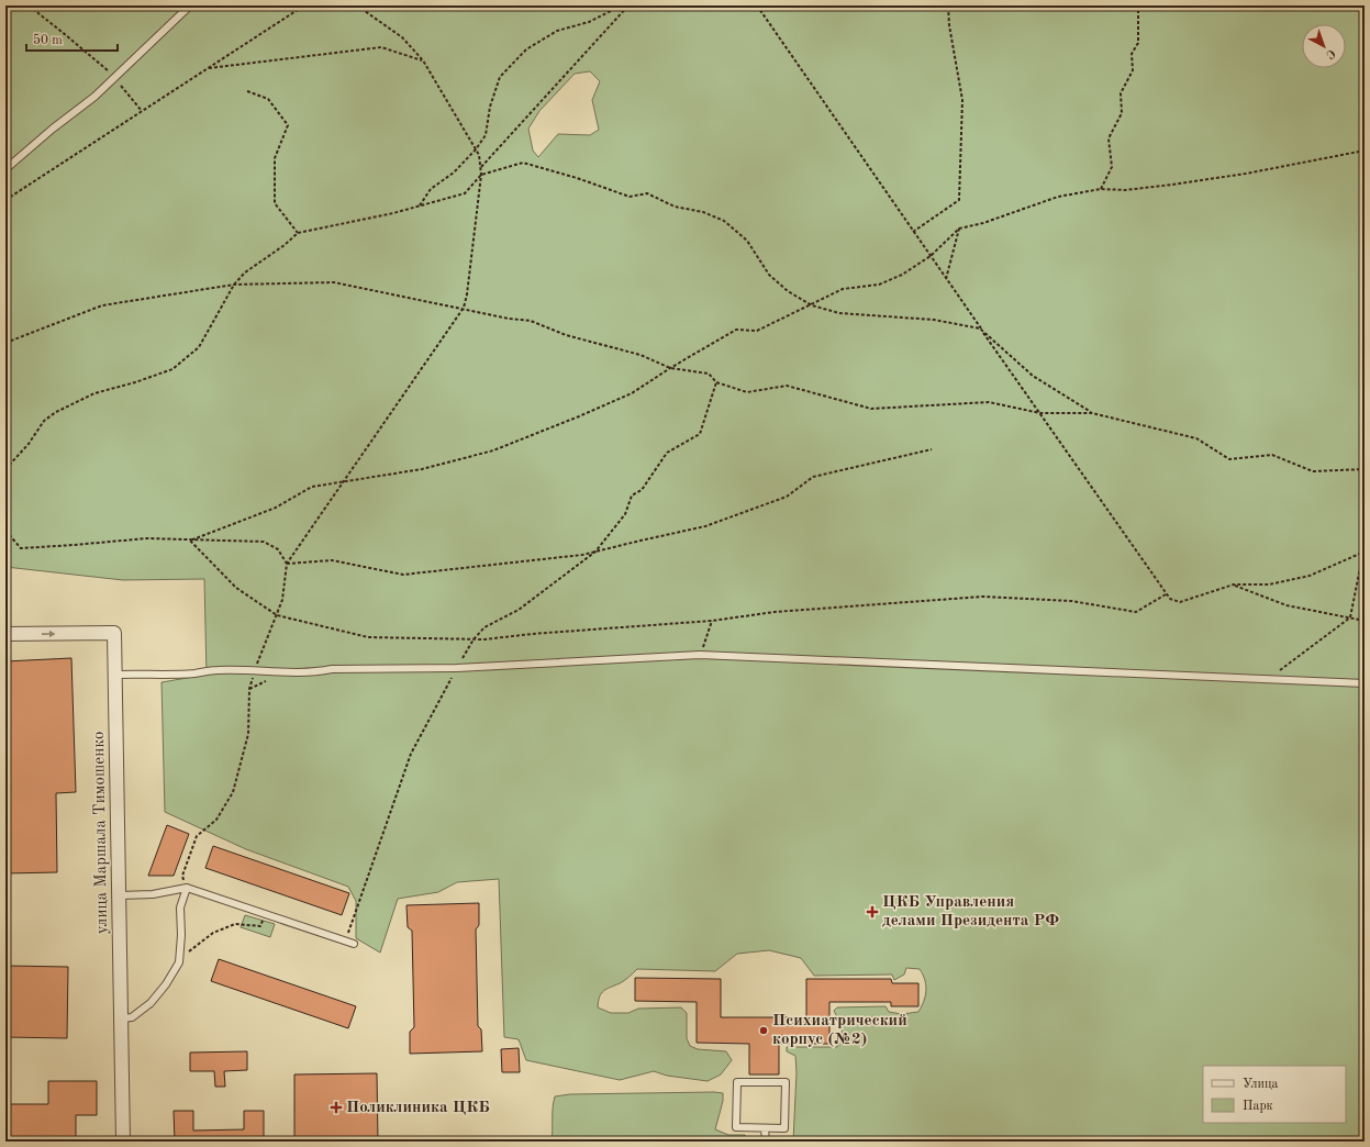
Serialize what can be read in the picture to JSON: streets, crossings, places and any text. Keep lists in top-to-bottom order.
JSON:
{
  "streets": {
    "street": ["улица Маршала Тимошенко"]
  },
  "places": {
    "health": ["ЦКБ Управления делами Президента РФ", "Поликлиника ЦКБ"],
    "other": ["Психиатрический корпус (№2)"]
  },
  "legend": ["Улица", "Парк"],
  "scale_bar": "50 m",
  "north": "bottom right"
}
